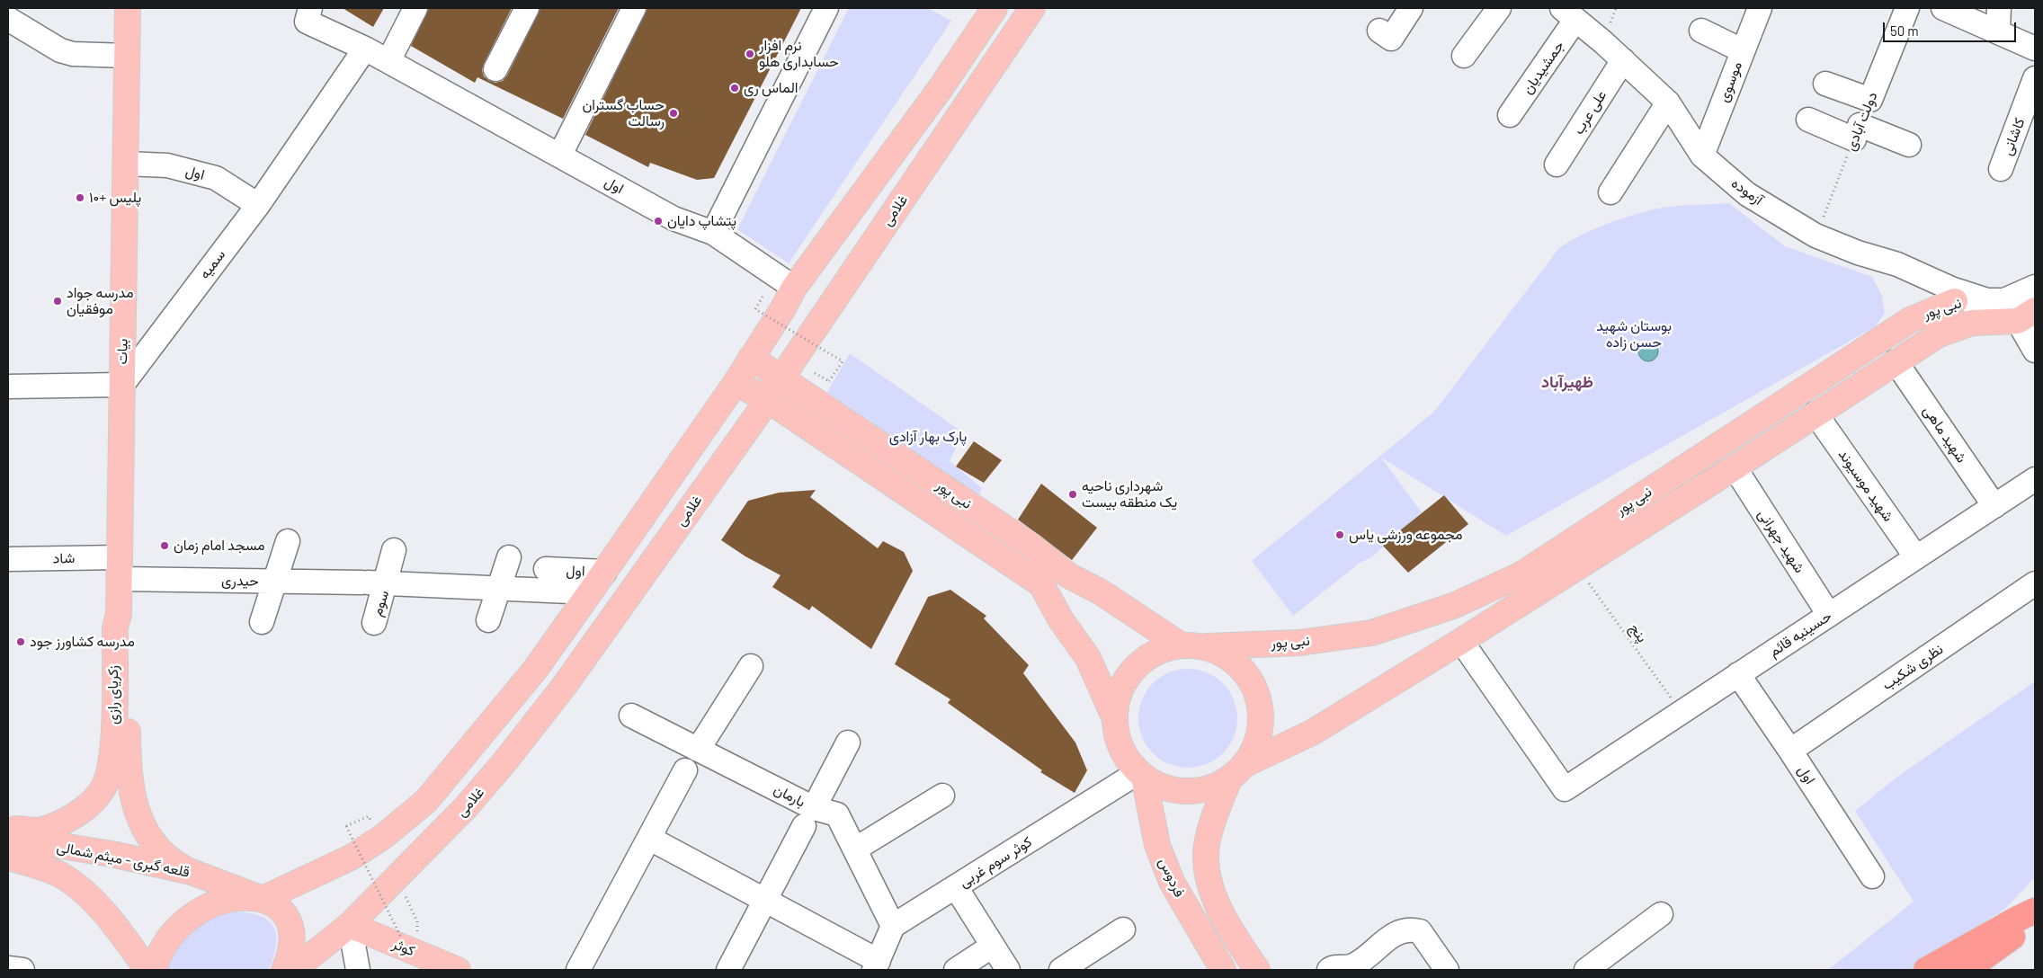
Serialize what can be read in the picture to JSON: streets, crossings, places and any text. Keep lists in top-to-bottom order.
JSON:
{
  "streets": {
    "main road": [
      "غلامی",
      "نبی پور",
      "بیات",
      "زکریای رازی",
      "قلعه گبری - میثم شمالی",
      "فردوس",
      "کوثر"
    ],
    "street": [
      "جمشیدیان",
      "موسوی",
      "علی عرب",
      "دولت آبادی",
      "کاشانی",
      "اول",
      "آزموده",
      "سمیه",
      "شهید ماهی",
      "شهید موسیوند",
      "شهید جهرانی",
      "شاد",
      "حیدری",
      "سوم",
      "حسینیه قائم",
      "نظری شکیب",
      "بارمان",
      "کوثر سوم غربی"
    ],
    "path": ["پنج"]
  },
  "crossings": [
    ["جمشیدیان", "آزموده"],
    ["موسوی", "آزموده"],
    ["علی عرب", "آزموده"],
    ["دولت آبادی", "آزموده"],
    ["اول", "سمیه"],
    ["اول", "بیات"],
    ["اول", "حسینیه قائم"],
    ["اول", "نظری شکیب"],
    ["آزموده", "نبی پور"],
    ["غلامی", "نبی پور"],
    ["غلامی", "کوثر"],
    ["سمیه", "بیات"],
    ["نبی پور", "شهید ماهی"],
    ["نبی پور", "شهید موسیوند"],
    ["نبی پور", "شهید جهرانی"],
    ["نبی پور", "پنج"],
    ["نبی پور", "حسینیه قائم"],
    ["نبی پور", "کوثر سوم غربی"],
    ["نبی پور", "فردوس"],
    ["بیات", "شاد"],
    ["بیات", "حیدری"],
    ["بیات", "زکریای رازی"],
    ["شهید ماهی", "حسینیه قائم"],
    ["شهید موسیوند", "حسینیه قائم"],
    ["شهید جهرانی", "حسینیه قائم"],
    ["شاد", "حیدری"],
    ["حیدری", "سوم"],
    ["پنج", "حسینیه قائم"],
    ["زکریای رازی", "قلعه گبری - میثم شمالی"],
    ["بارمان", "کوثر سوم غربی"],
    ["کوثر سوم غربی", "فردوس"]
  ],
  "districts": ["ظهیرآباد"],
  "parks": ["بوستان شهید حسن زاده", "پارک بهار آزادی"],
  "places": [
    "نرم افزار حسابداری هلو",
    "الماس ری",
    "حساب گستران رسالت",
    "پلیس +۱۰",
    "پتشاپ دایان",
    "مدرسه جواد موفقیان",
    "شهرداری ناحیه یک منطقه بیست",
    "مجموعه ورزشی یاس",
    "مسجد امام زمان",
    "مدرسه کشاورز جود"
  ],
  "scale_bar": "50 m"
}
